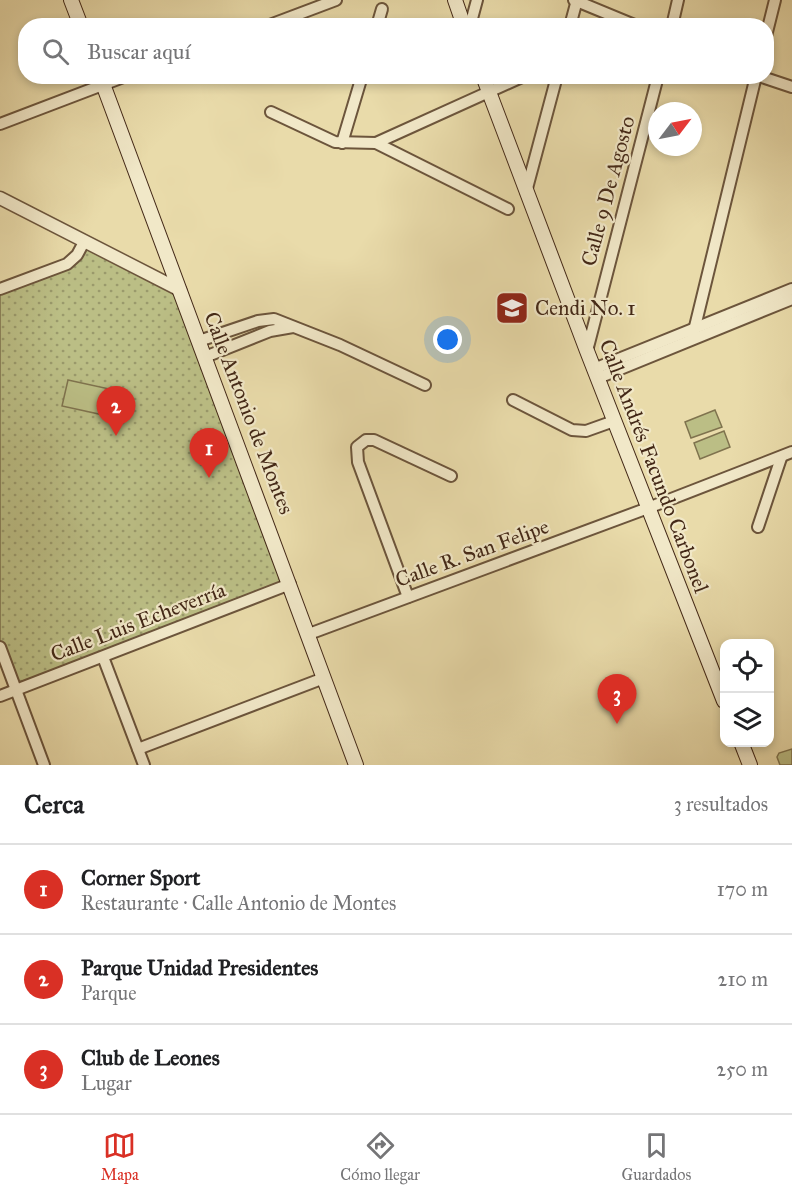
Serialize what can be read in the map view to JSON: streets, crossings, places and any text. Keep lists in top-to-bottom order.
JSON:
{
  "streets": {
    "main road": ["Calle Antonio de Montes", "Calle Andrés Facundo Carbonel"],
    "street": ["Calle 9 De Agosto", "Calle R. San Felipe", "Calle Luis Echeverría"]
  },
  "crossings": [
    ["Calle 9 De Agosto", "Calle Andrés Facundo Carbonel"],
    ["Calle Antonio de Montes", "Calle R. San Felipe"],
    ["Calle Antonio de Montes", "Calle Luis Echeverría"],
    ["Calle Andrés Facundo Carbonel", "Calle R. San Felipe"]
  ],
  "places": {
    "school or university": ["Cendi No. 1"]
  },
  "north": "top right",
  "page": {
    "search": "Buscar aquí",
    "pins": ["2", "1", "3"],
    "heading": ["Cerca", "3 resultados"],
    "list": [
      {
        "mark": "1",
        "name": "Corner Sport",
        "note": "Restaurante · Calle Antonio de Montes",
        "value": "170 m"
      },
      {
        "mark": "2",
        "name": "Parque Unidad Presidentes",
        "note": "Parque",
        "value": "210 m"
      },
      {
        "mark": "3",
        "name": "Club de Leones",
        "note": "Lugar",
        "value": "250 m"
      }
    ],
    "nav": ["Mapa", "Cómo llegar", "Guardados"]
  }
}
